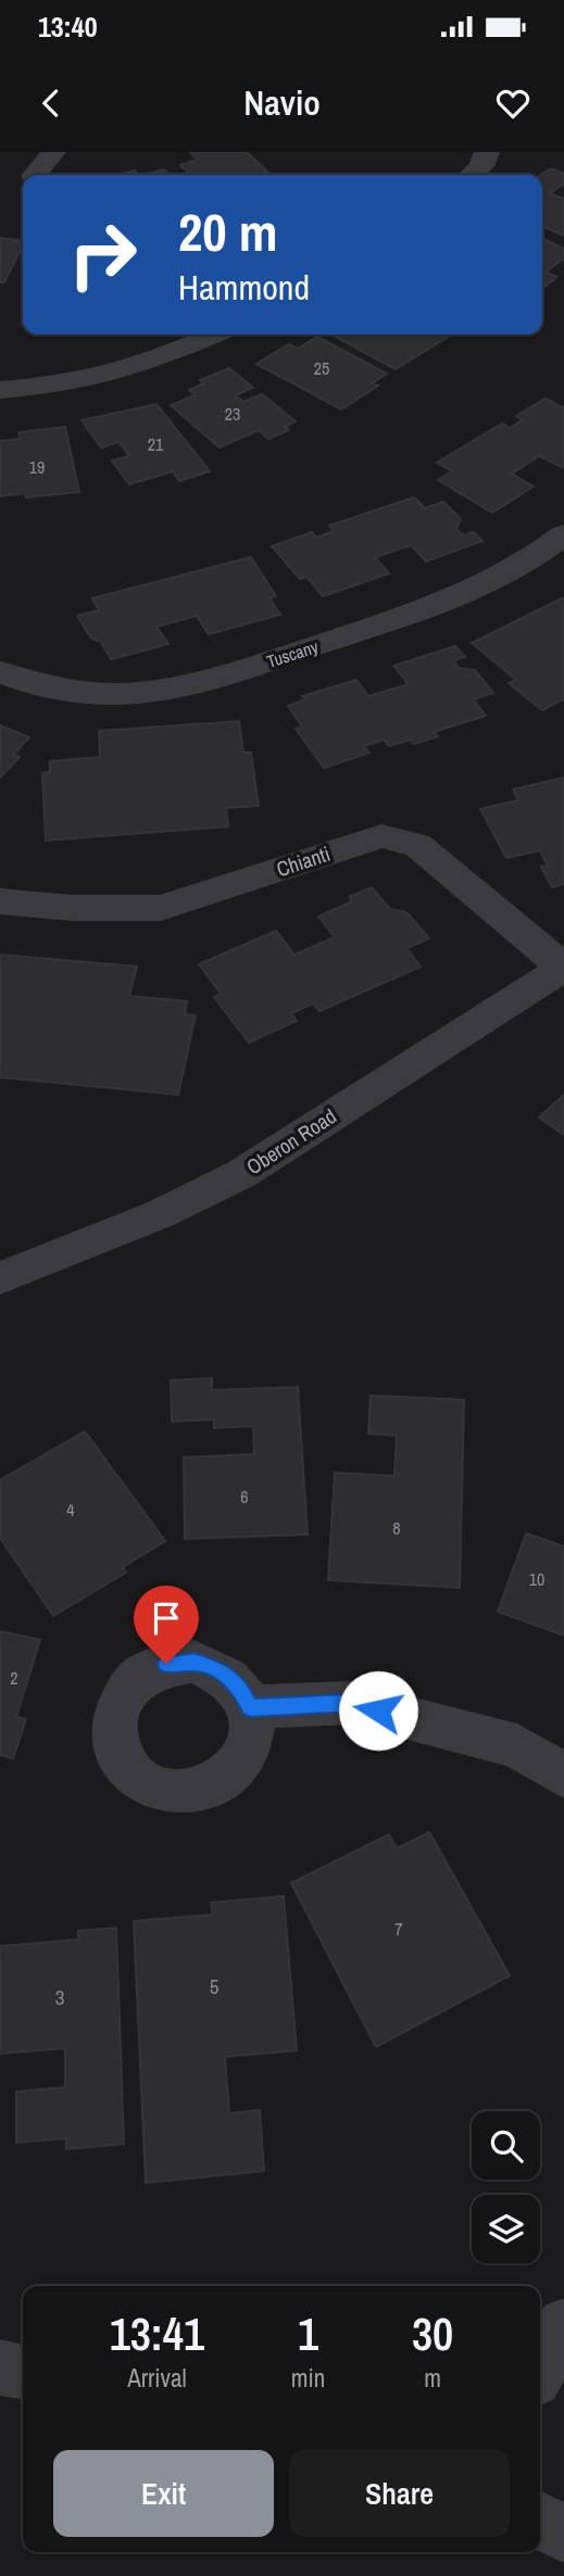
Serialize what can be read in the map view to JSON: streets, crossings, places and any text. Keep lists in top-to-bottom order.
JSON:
{
  "streets": {
    "street": ["Tuscany", "Chianti", "Oberon Road"]
  },
  "crossings": [
    ["Chianti", "Oberon Road"]
  ],
  "house_numbers": [
    "25",
    "23",
    "21",
    "19",
    "6",
    "4",
    "8",
    "10",
    "2",
    "7",
    "5",
    "3"
  ],
  "page": {
    "status": "13:40",
    "header": "Navio",
    "turn": ["20 m", "Hammond"],
    "eta": [
      "13:41",
      "Arrival",
      "1",
      "min",
      "30",
      "m"
    ],
    "buttons": ["Exit", "Share"]
  }
}
